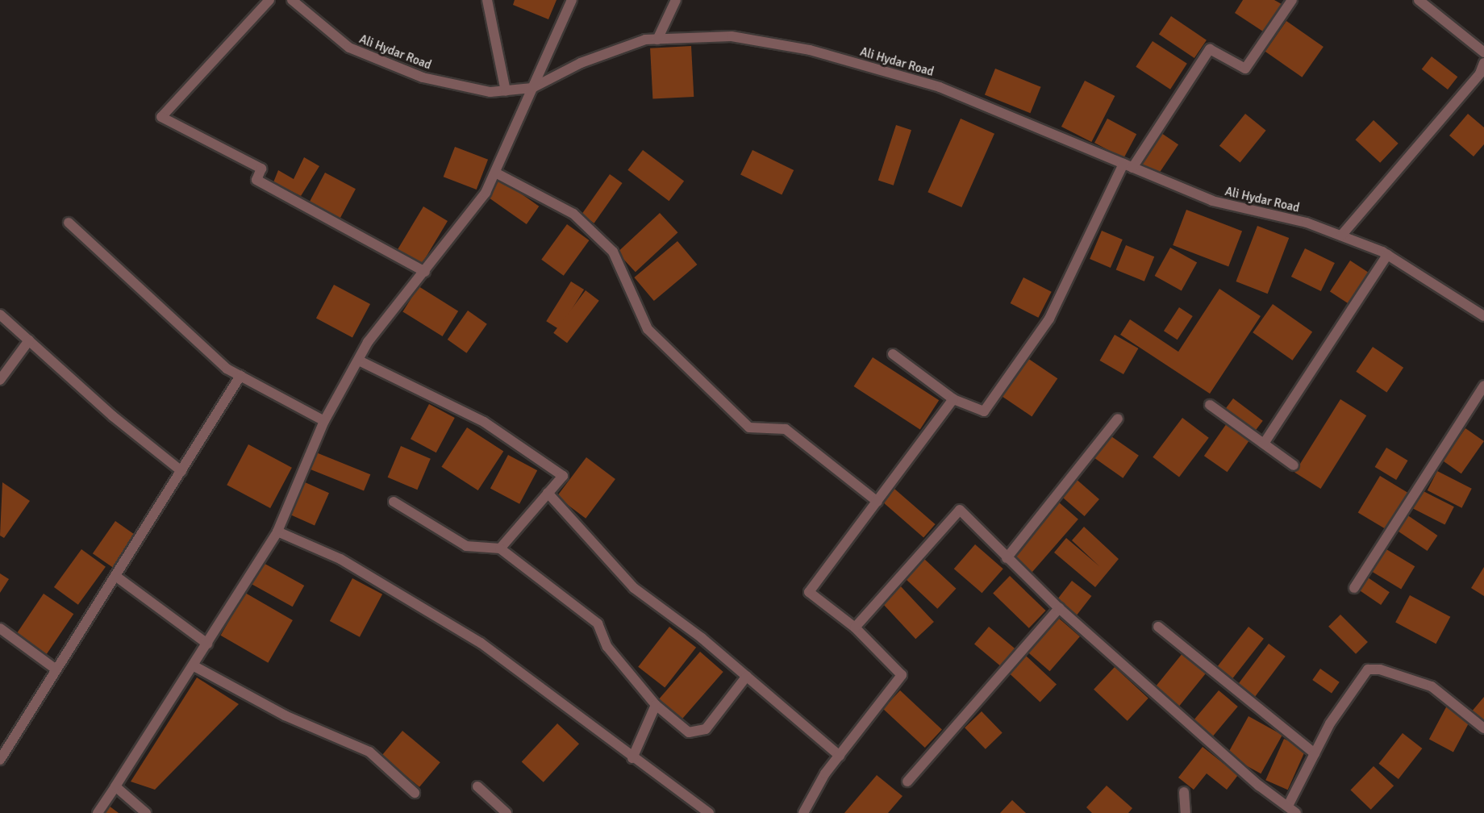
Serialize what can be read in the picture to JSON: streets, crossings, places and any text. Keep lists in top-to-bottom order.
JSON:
{
  "streets": {
    "street": ["Ali Hydar Road"]
  }
}
